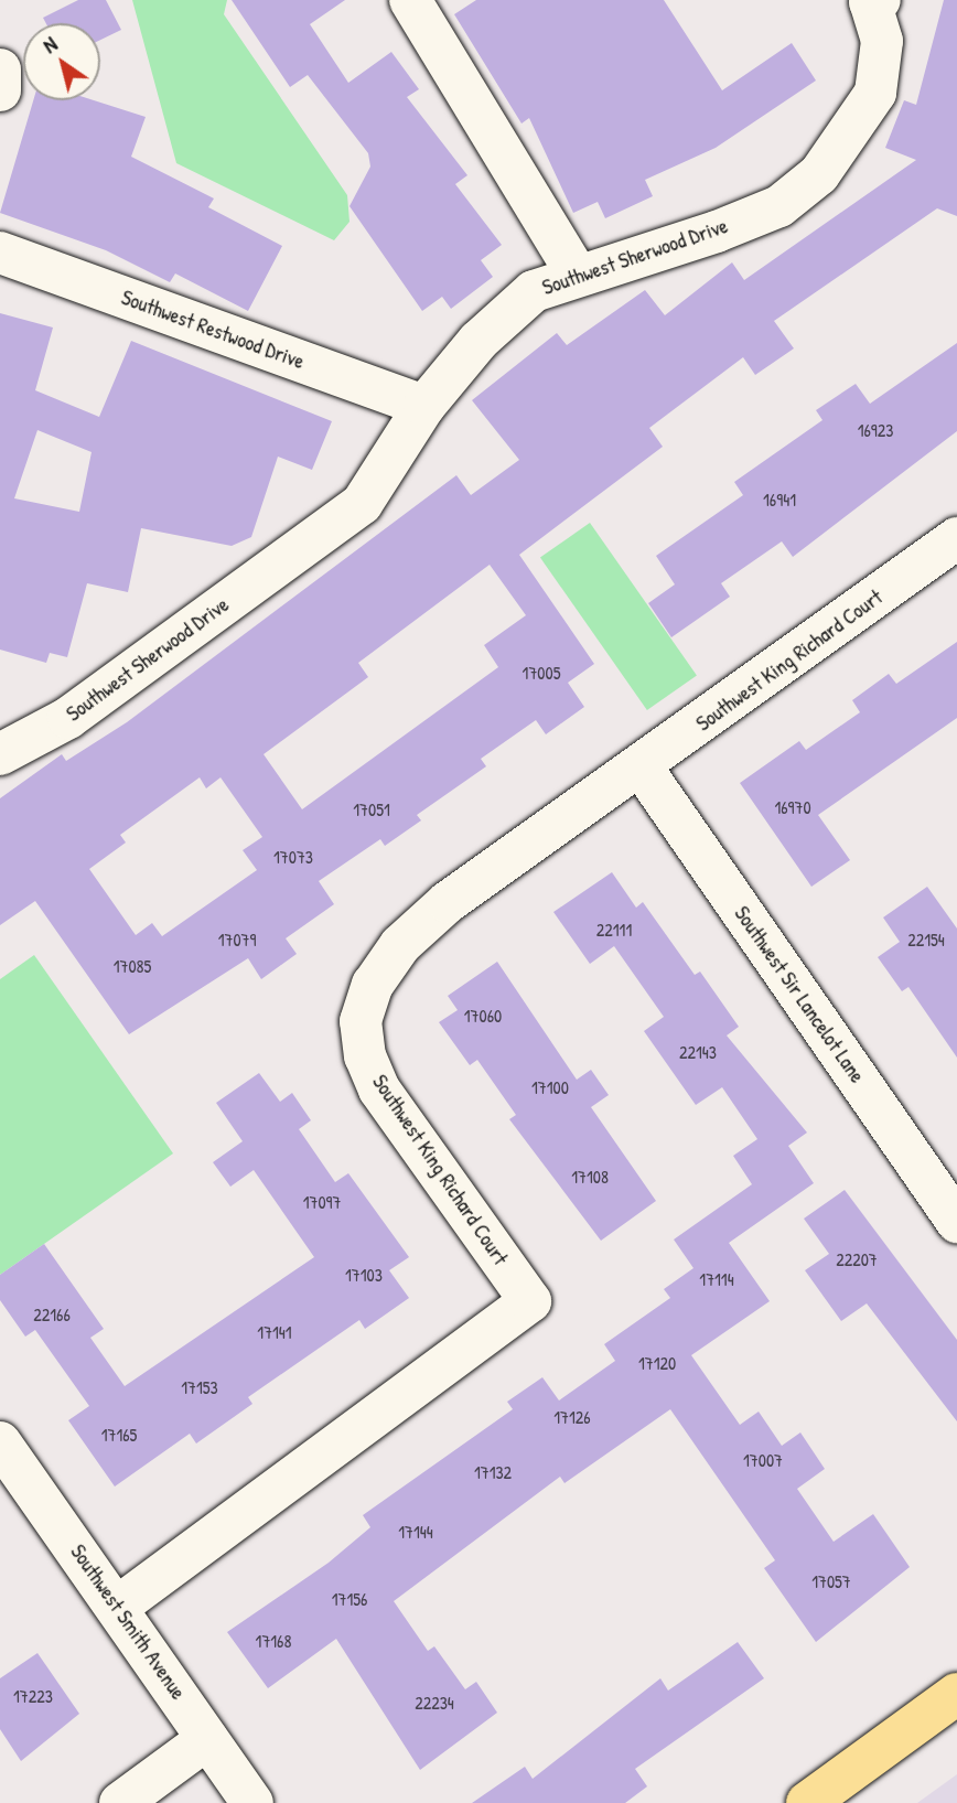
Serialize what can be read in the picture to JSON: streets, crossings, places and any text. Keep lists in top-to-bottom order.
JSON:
{
  "streets": {
    "street": [
      "Southwest Sherwood Drive",
      "Southwest Restwood Drive",
      "Southwest King Richard Court",
      "Southwest Sir Lancelot Lane",
      "Southwest Smith Avenue"
    ]
  },
  "crossings": [
    ["Southwest Sherwood Drive", "Southwest Restwood Drive"],
    ["Southwest King Richard Court", "Southwest Sir Lancelot Lane"],
    ["Southwest King Richard Court", "Southwest Smith Avenue"]
  ],
  "house_numbers": [
    "16923",
    "16941",
    "17005",
    "16970",
    "17051",
    "17073",
    "22111",
    "17079",
    "22154",
    "17085",
    "17060",
    "22143",
    "17100",
    "17108",
    "17097",
    "22207",
    "17103",
    "17114",
    "22166",
    "17141",
    "17120",
    "17153",
    "17126",
    "17165",
    "17007",
    "17132",
    "17144",
    "17057",
    "17156",
    "17168",
    "17223",
    "22234"
  ],
  "north": "top left"
}
